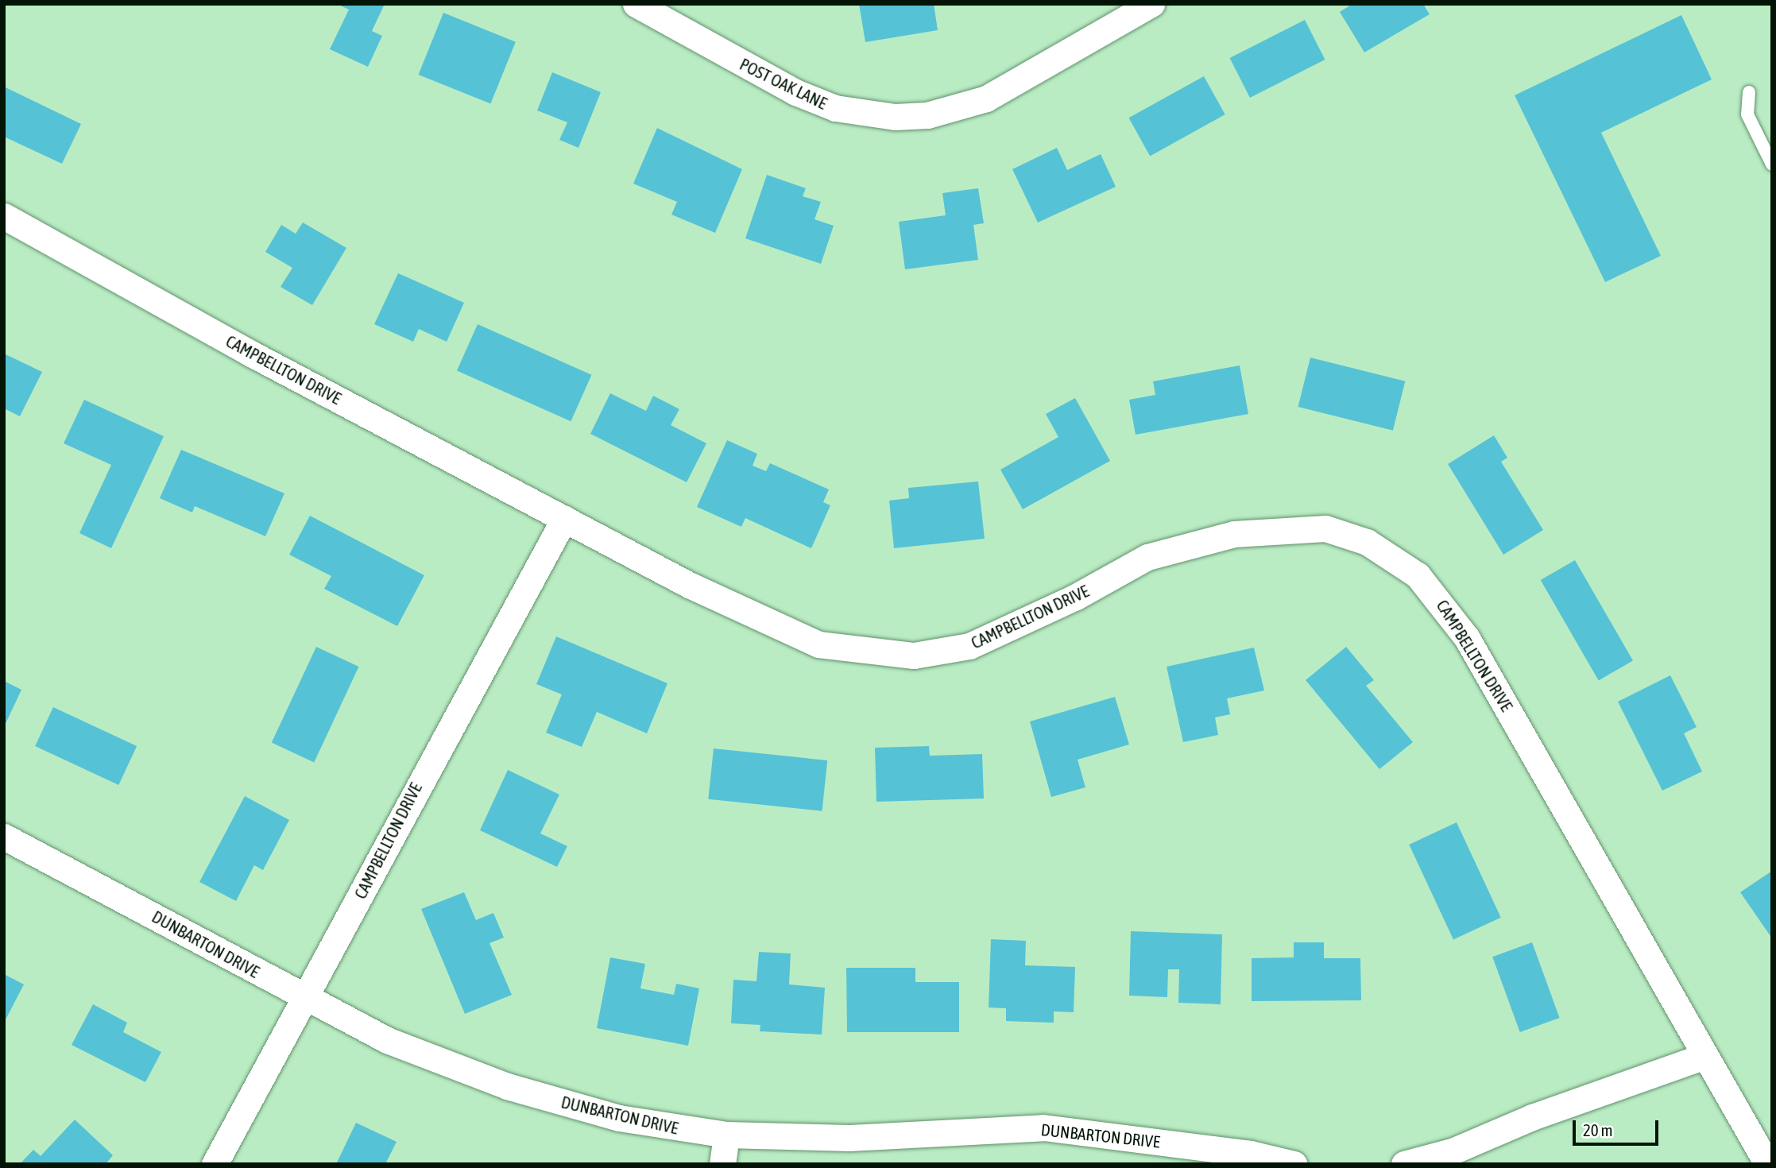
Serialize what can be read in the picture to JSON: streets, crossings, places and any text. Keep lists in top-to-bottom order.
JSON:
{
  "streets": {
    "street": ["POST OAK LANE", "CAMPBELLTON DRIVE", "DUNBARTON DRIVE"]
  },
  "crossings": [
    ["CAMPBELLTON DRIVE", "DUNBARTON DRIVE"]
  ],
  "scale_bar": "20 m"
}
